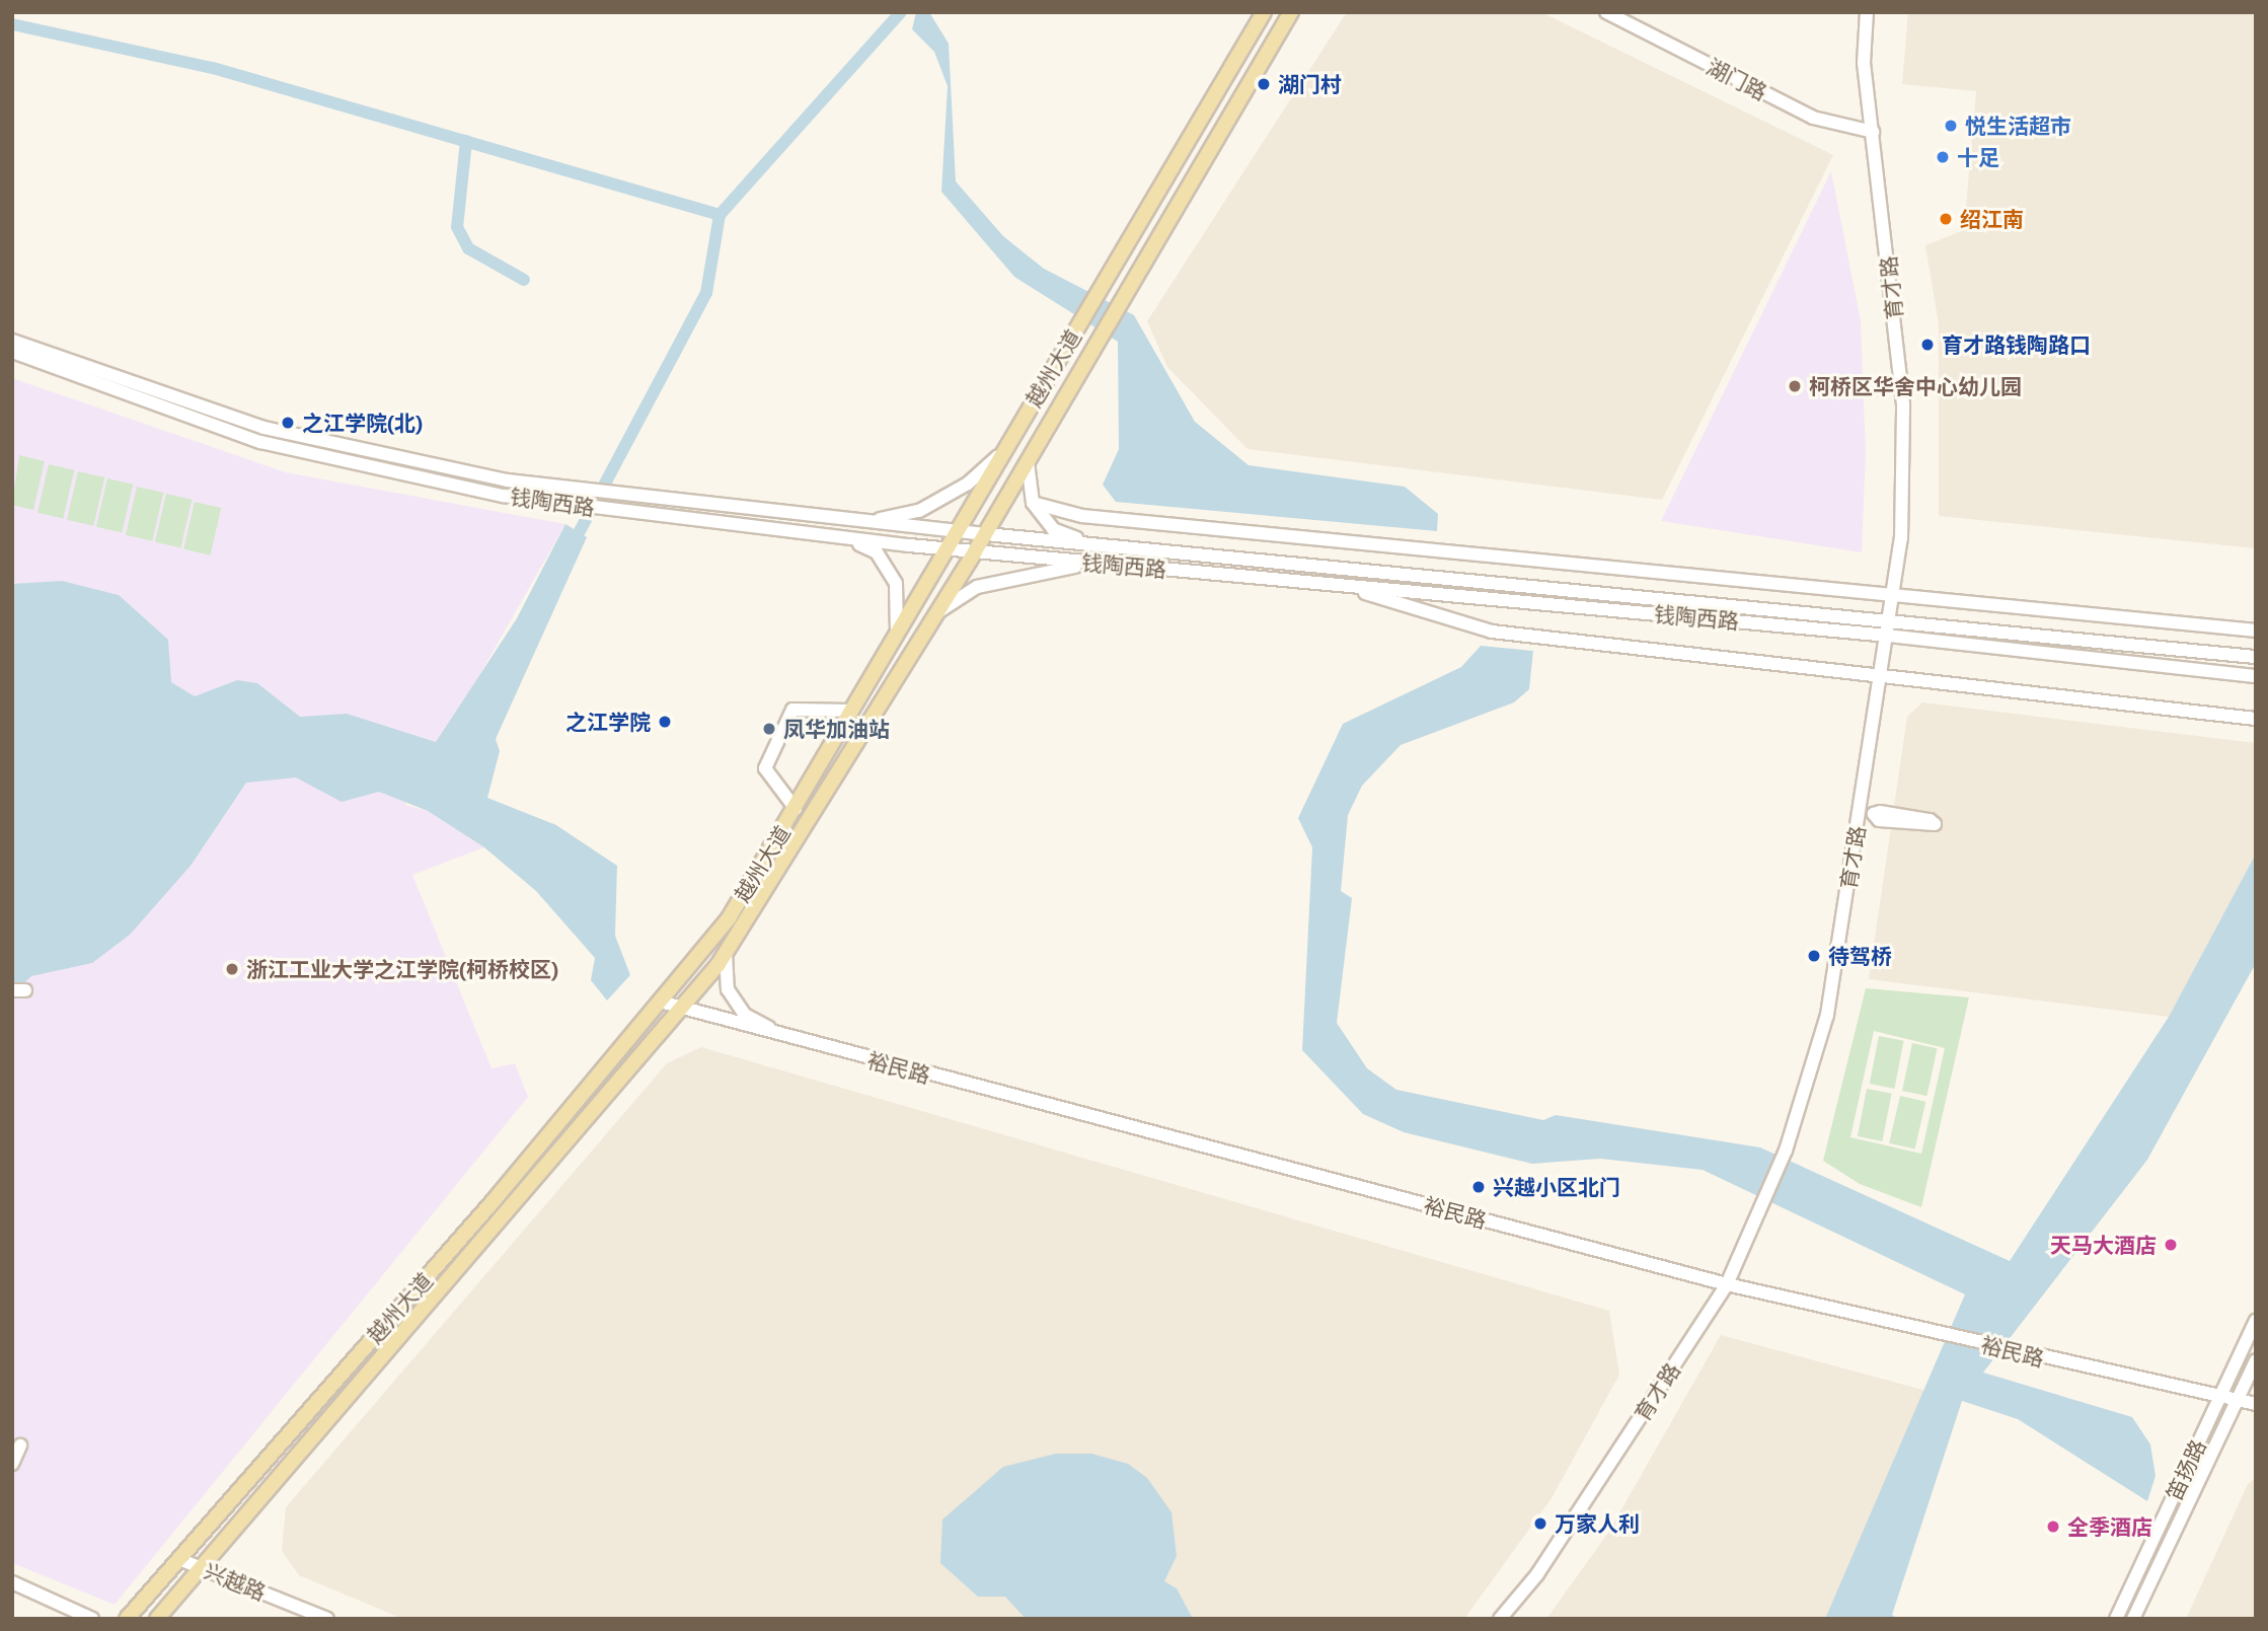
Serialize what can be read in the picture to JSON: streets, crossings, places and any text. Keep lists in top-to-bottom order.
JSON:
{
  "streets": {
    "main road": ["越州大道"],
    "street": [
      "湖门路",
      "育才路",
      "钱陶西路",
      "裕民路",
      "笛扬路",
      "兴越路"
    ]
  },
  "crossings": [
    ["湖门路", "育才路"],
    ["育才路", "钱陶西路"],
    ["育才路", "裕民路"],
    ["越州大道", "钱陶西路"],
    ["越州大道", "裕民路"],
    ["越州大道", "兴越路"],
    ["裕民路", "笛扬路"]
  ],
  "places": [
    "湖门村",
    "悦生活超市",
    "十足",
    "绍江南",
    "育才路钱陶路口",
    "柯桥区华舍中心幼儿园",
    "之江学院(北)",
    "之江学院",
    "凤华加油站",
    "待驾桥",
    "浙江工业大学之江学院(柯桥校区)",
    "兴越小区北门",
    "天马大酒店",
    "万家人利",
    "全季酒店"
  ]
}
